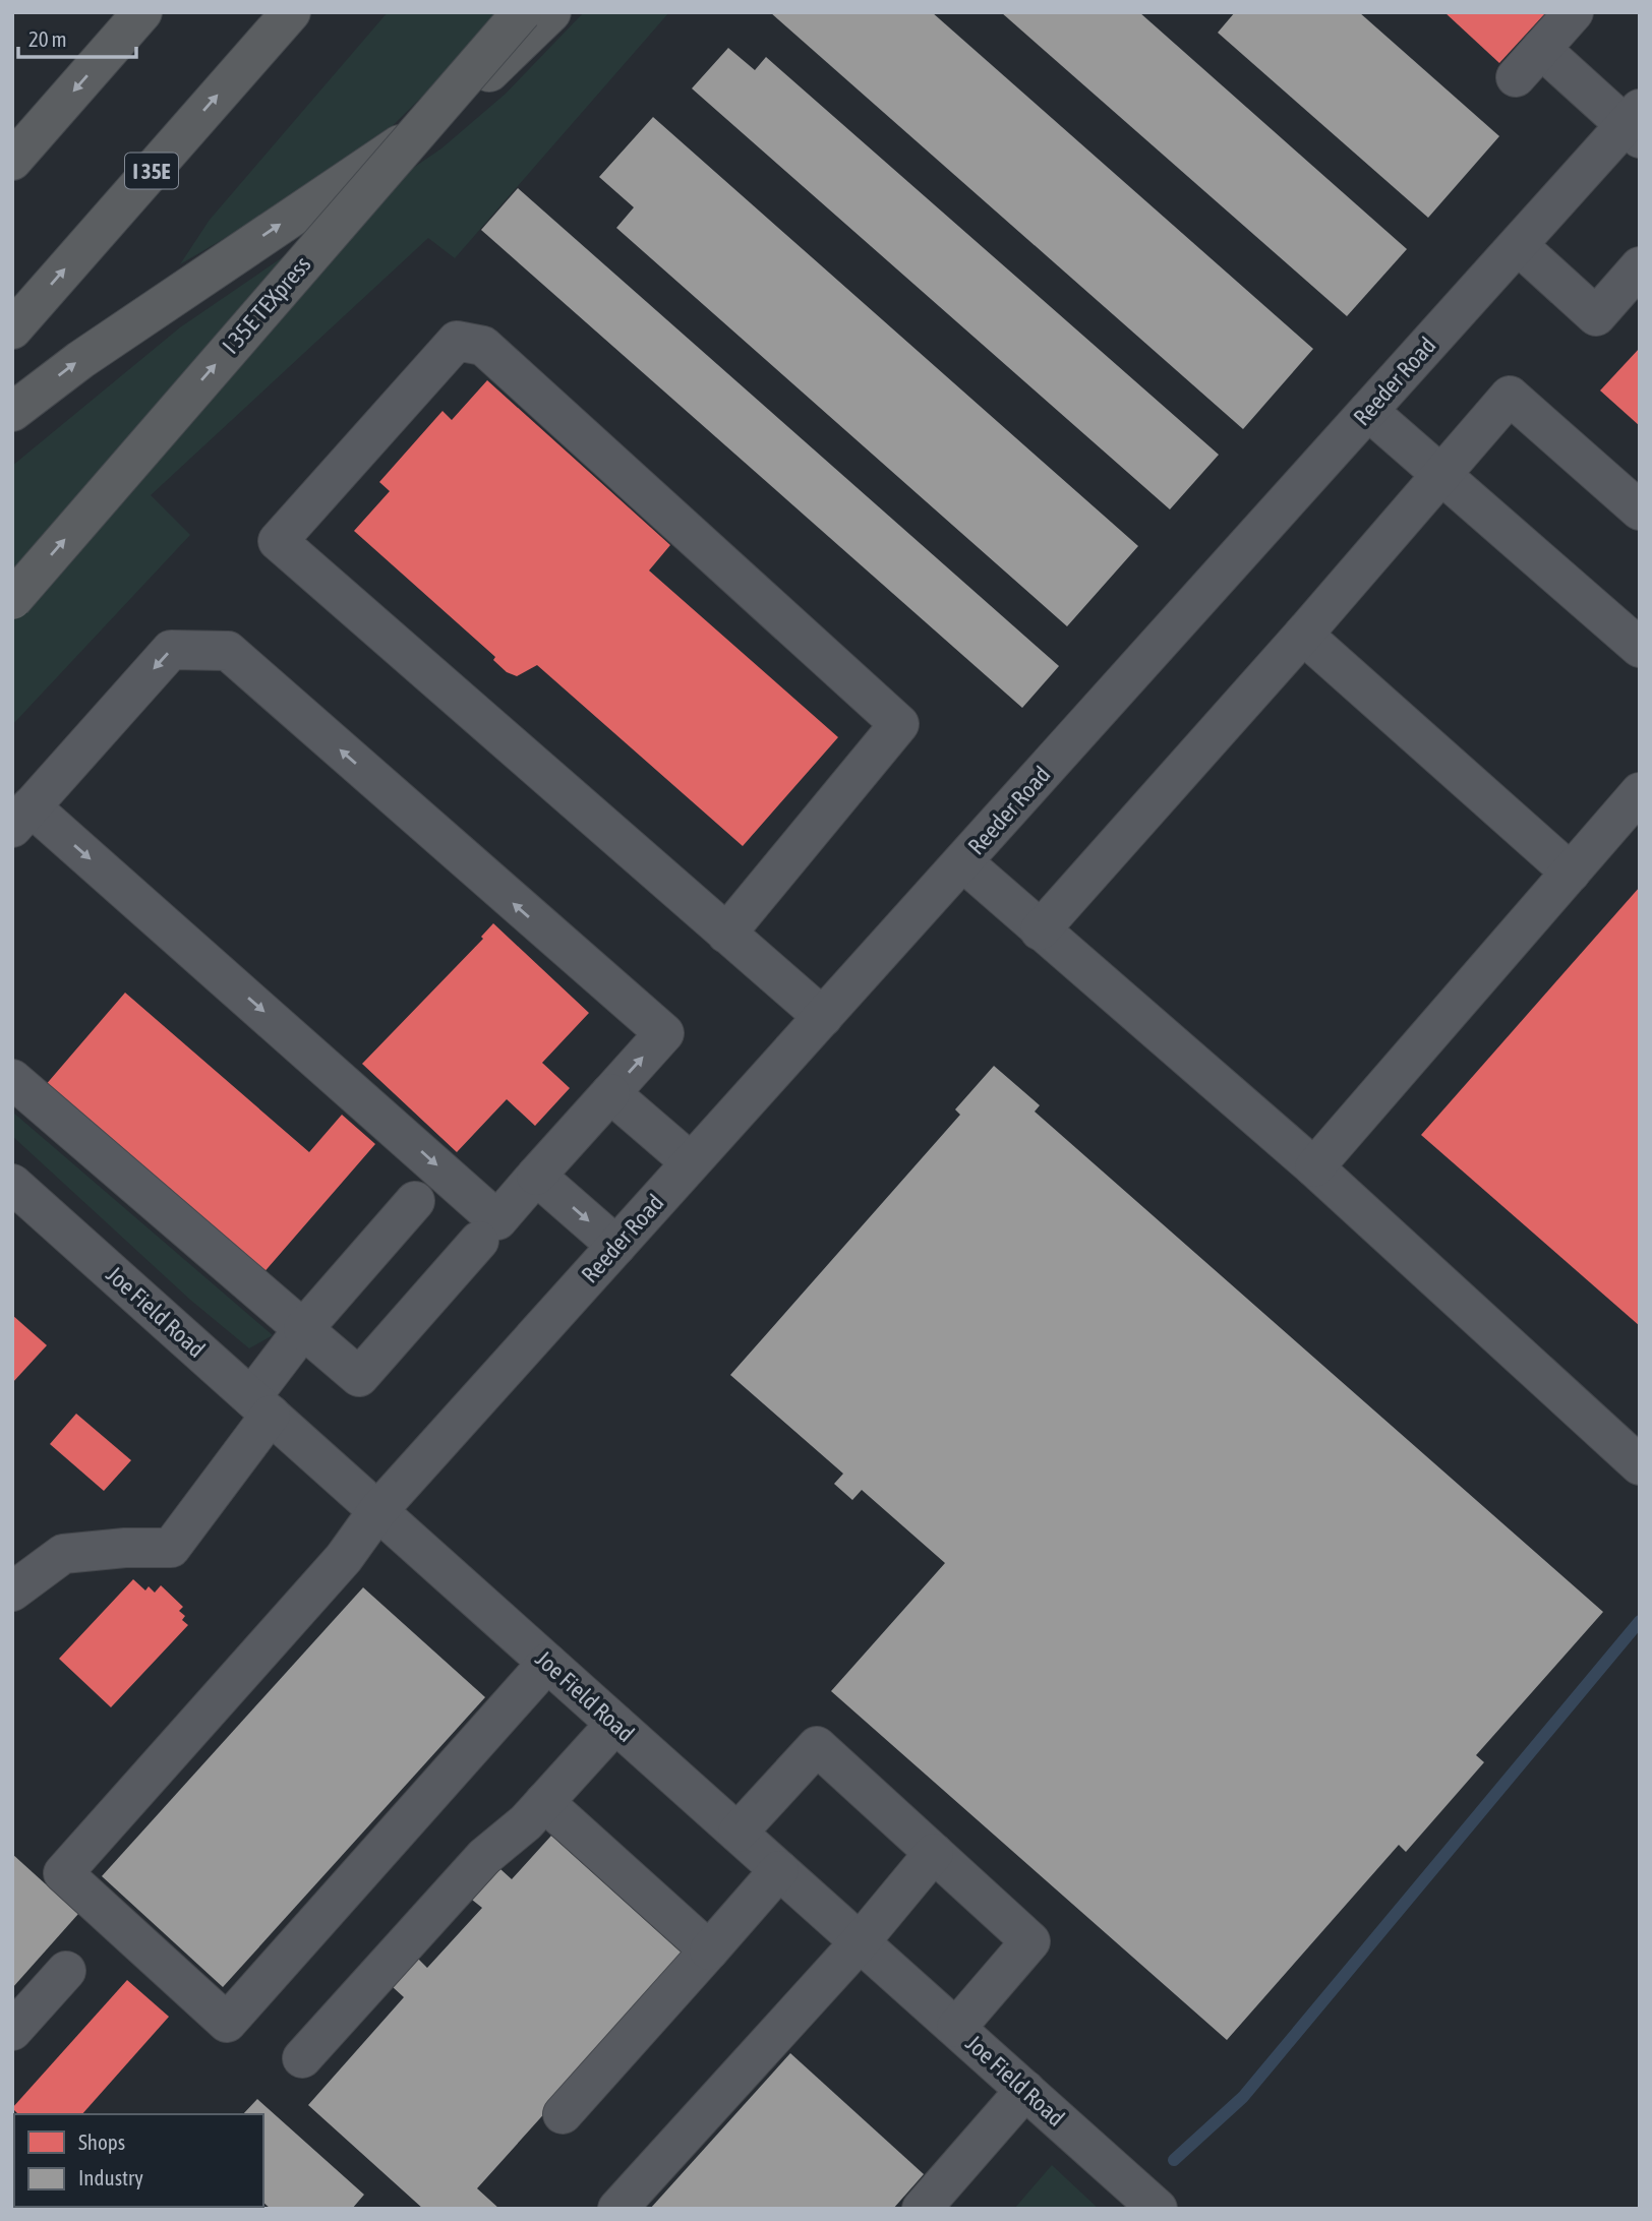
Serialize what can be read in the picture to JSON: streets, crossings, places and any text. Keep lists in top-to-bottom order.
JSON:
{
  "streets": {
    "highway": ["I 35E", "I 35E TEXpress"],
    "street": ["Reeder Road", "Joe Field Road"]
  },
  "crossings": [
    ["Reeder Road", "Joe Field Road"]
  ],
  "legend": ["Shops", "Industry"],
  "scale_bar": "20 m"
}
